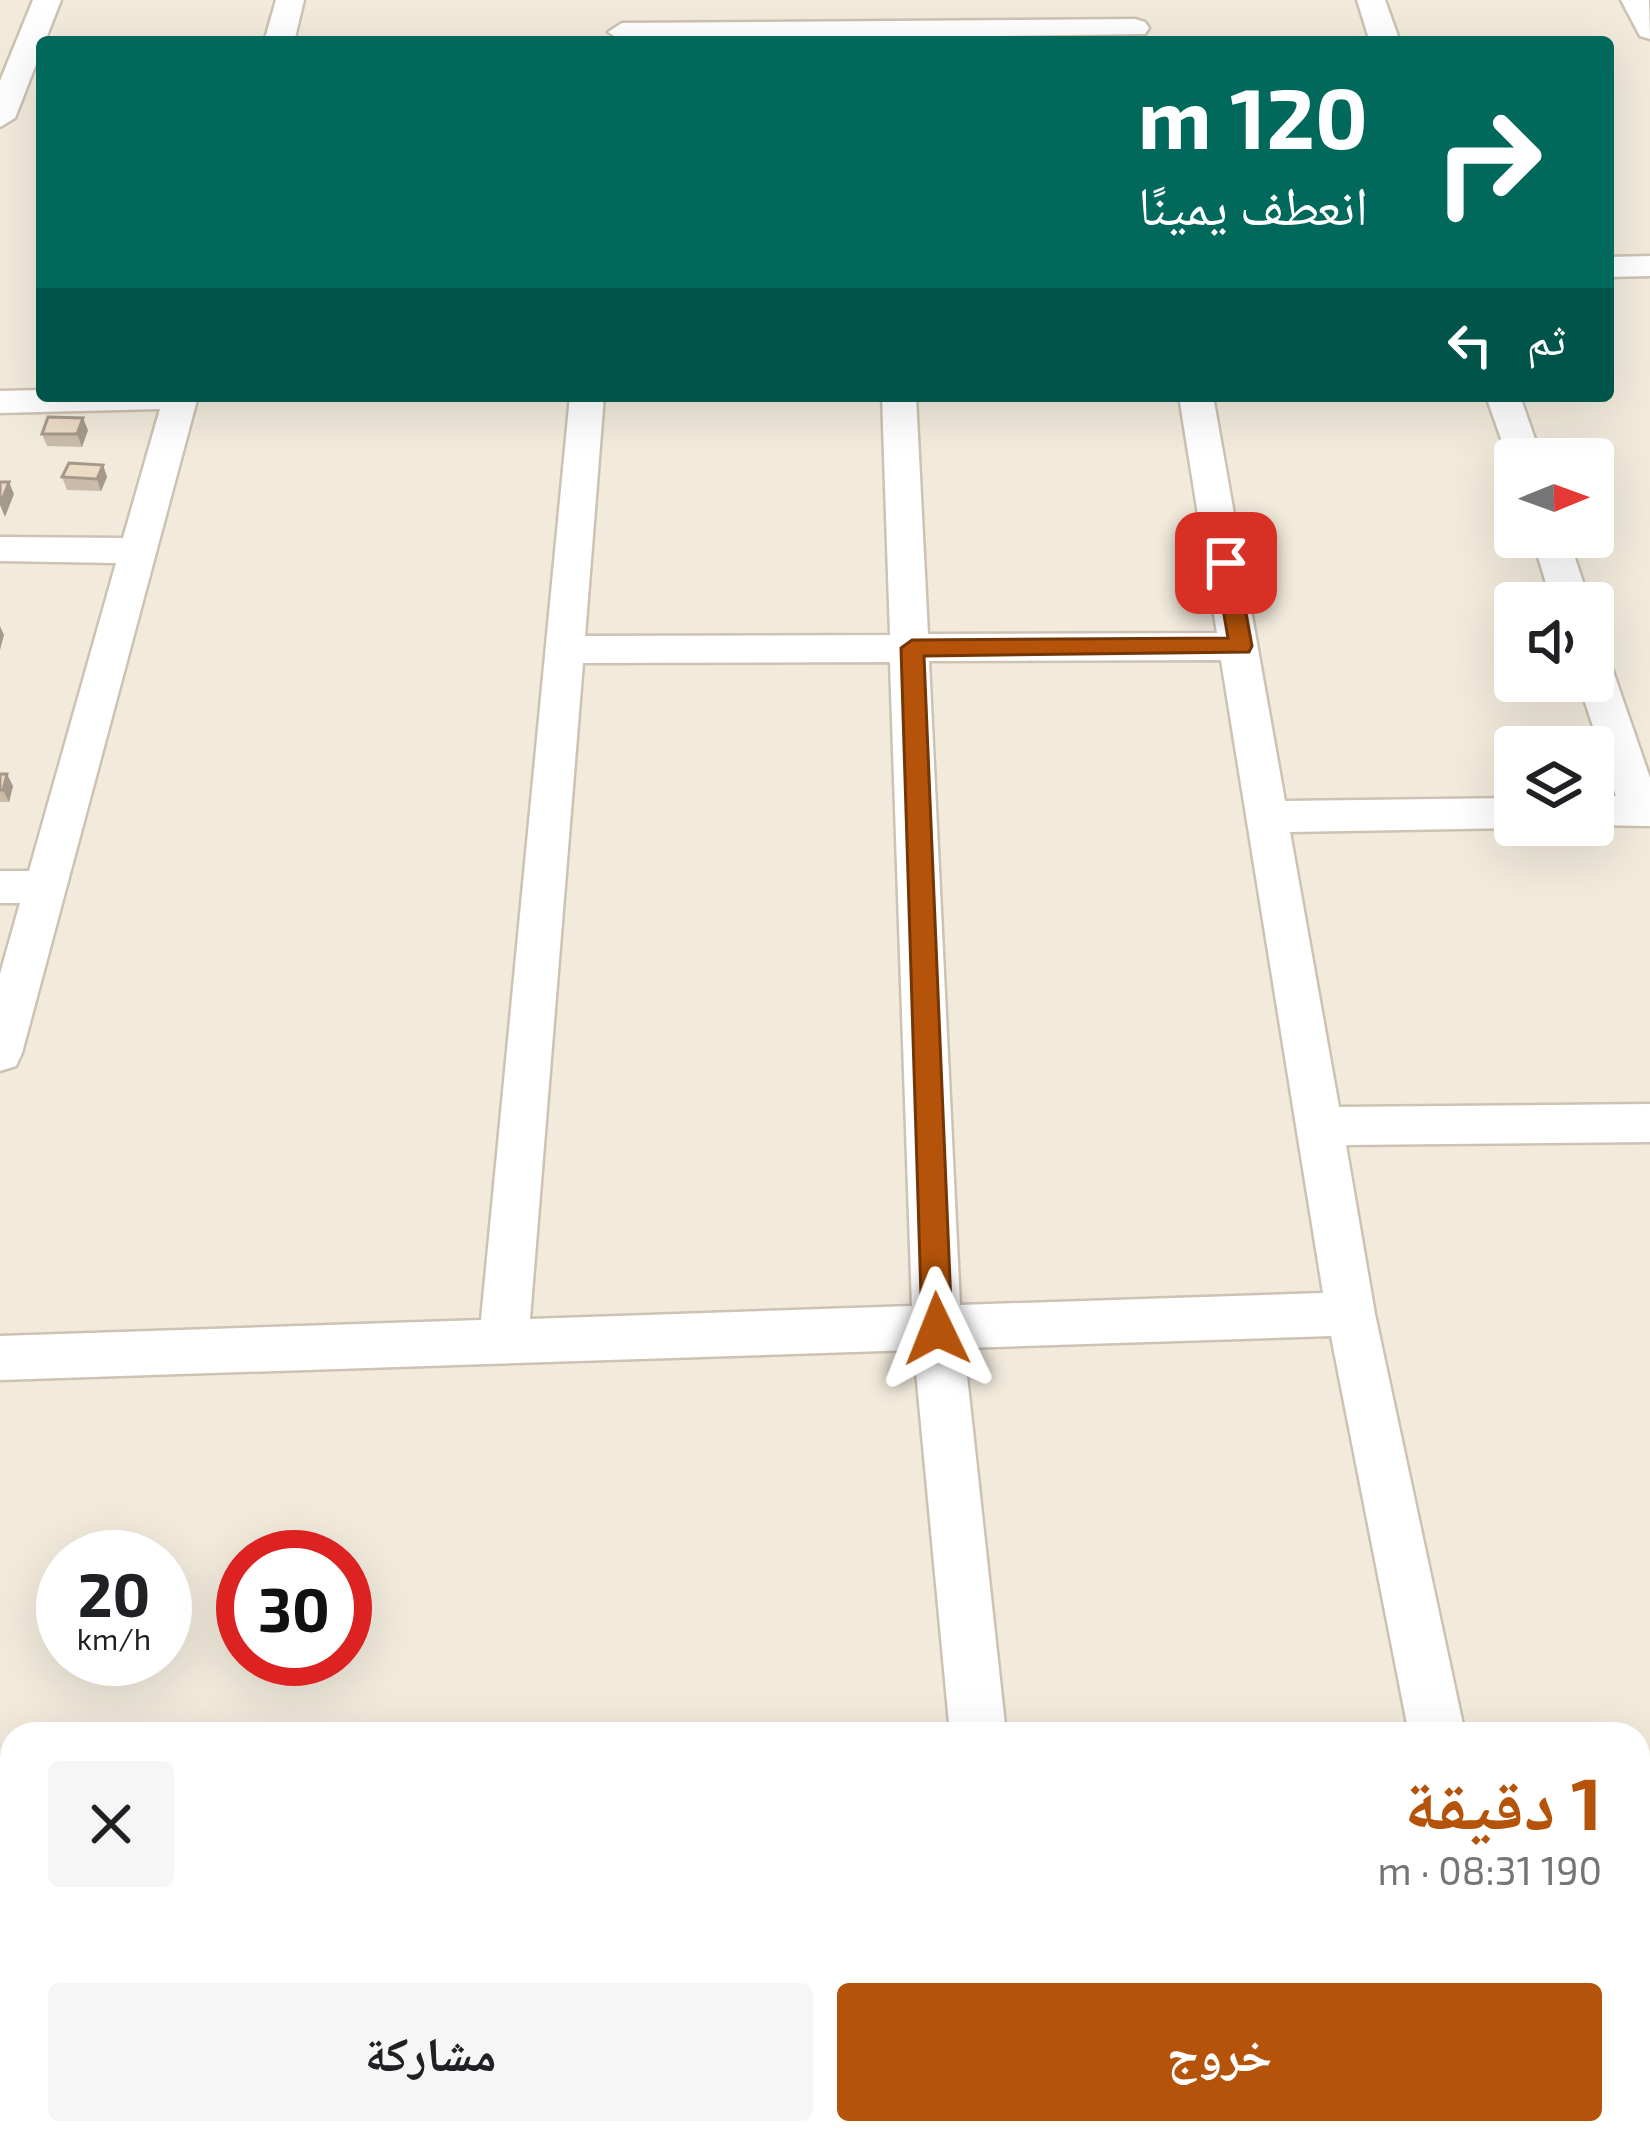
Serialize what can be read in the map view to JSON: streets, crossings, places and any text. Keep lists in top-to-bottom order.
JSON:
{
  "north": "right",
  "page": {
    "turn": ["120 m", "انعطف يمينًا"],
    "then": "ثم",
    "speed": "20 km/h",
    "limit": "30",
    "heading": ["1 دقيقة", "190 m · 08:31"],
    "buttons": ["خروج", "مشاركة"]
  }
}
